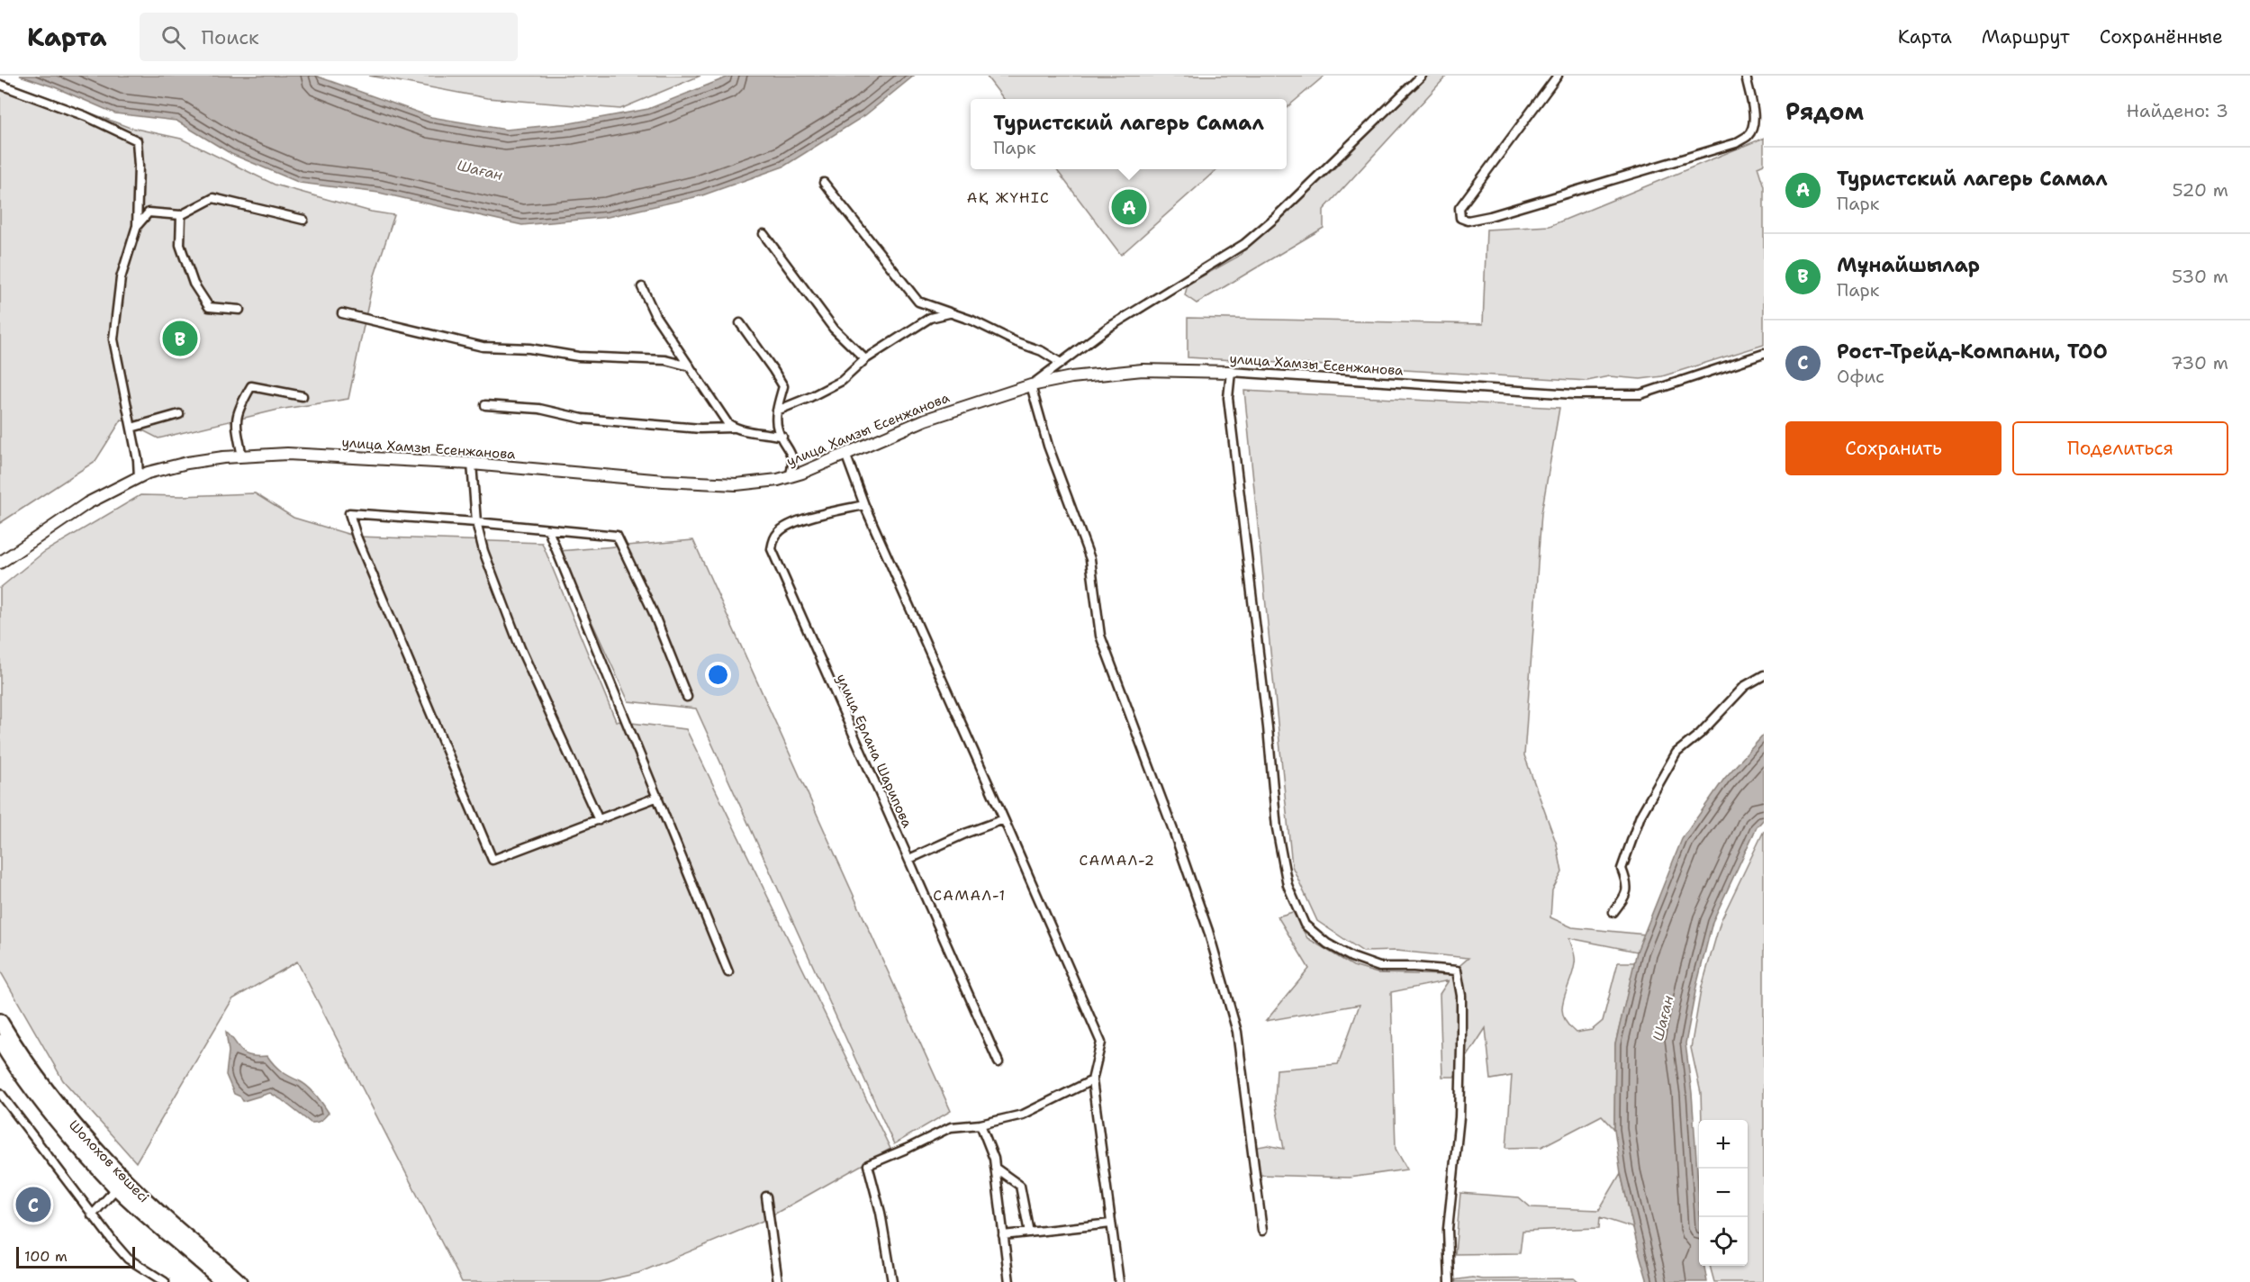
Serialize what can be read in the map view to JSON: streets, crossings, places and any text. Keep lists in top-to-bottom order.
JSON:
{
  "streets": {
    "highway": ["Шолохов көшесі"],
    "street": ["улица Хамзы Есенжанова", "улица Ерлана Шарипова"]
  },
  "districts": ["АҚ ЖҮНІС", "САМАЛ-2", "САМАЛ-1"],
  "water": ["Шаған"],
  "scale_bar": "100 m",
  "page": {
    "header": "Карта",
    "search": "Поиск",
    "nav": ["Карта", "Маршрут", "Сохранённые"],
    "heading": ["Рядом", "Найдено: 3"],
    "popup": ["Туристский лагерь Самал", "Парк"],
    "list": [
      {
        "mark": "A",
        "name": "Туристский лагерь Самал",
        "note": "Парк",
        "value": "520 m"
      },
      {
        "mark": "B",
        "name": "Мұнайшылар",
        "note": "Парк",
        "value": "530 m"
      },
      {
        "mark": "C",
        "name": "Рост-Трейд-Компани, ТОО",
        "note": "Офис",
        "value": "730 m"
      }
    ],
    "pins": ["A", "B", "C"],
    "buttons": ["Сохранить", "Поделиться"],
    "map_buttons": ["+", "−"],
    "scale": "100 m"
  }
}
